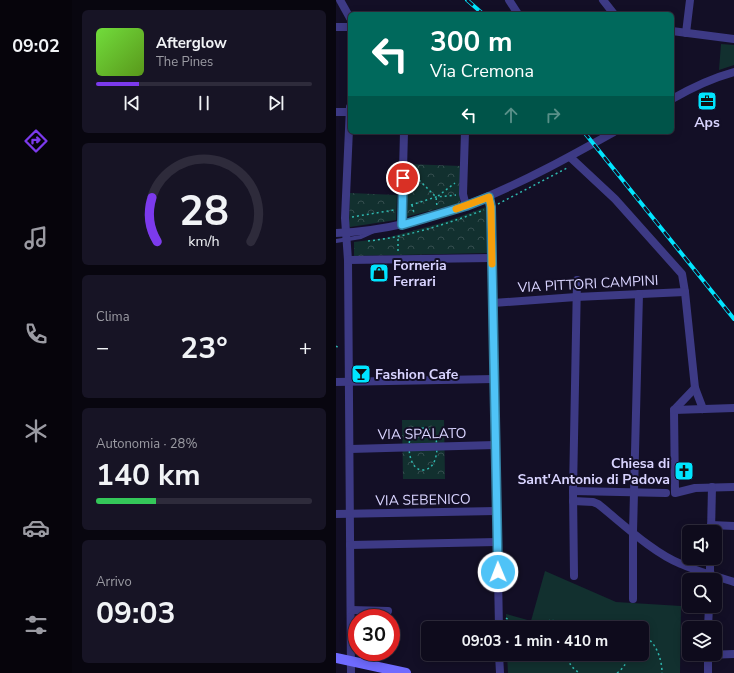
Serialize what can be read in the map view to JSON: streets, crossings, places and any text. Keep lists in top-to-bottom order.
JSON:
{
  "streets": {
    "street": ["VIA PITTORI CAMPINI", "VIA SPALATO", "VIA SEBENICO"]
  },
  "places": {
    "office": ["Aps"],
    "shop": ["Forneria Ferrari"],
    "bar": ["Fashion Cafe"],
    "church": ["Chiesa di Sant'Antonio di Padova"]
  },
  "page": {
    "tabs": "09:02",
    "turn": ["300 m", "Via Cremona"],
    "song": ["Afterglow", "The Pines"],
    "tile": [
      "Clima",
      ["Autonomia · 28%", "140 km"],
      ["Arrivo", "09:03"]
    ],
    "heat": ["−", "23°", "+"],
    "limit": "30",
    "trip": "09:03 · 1 min · 410 m",
    "gauge": ["28", "km/h"]
  }
}
